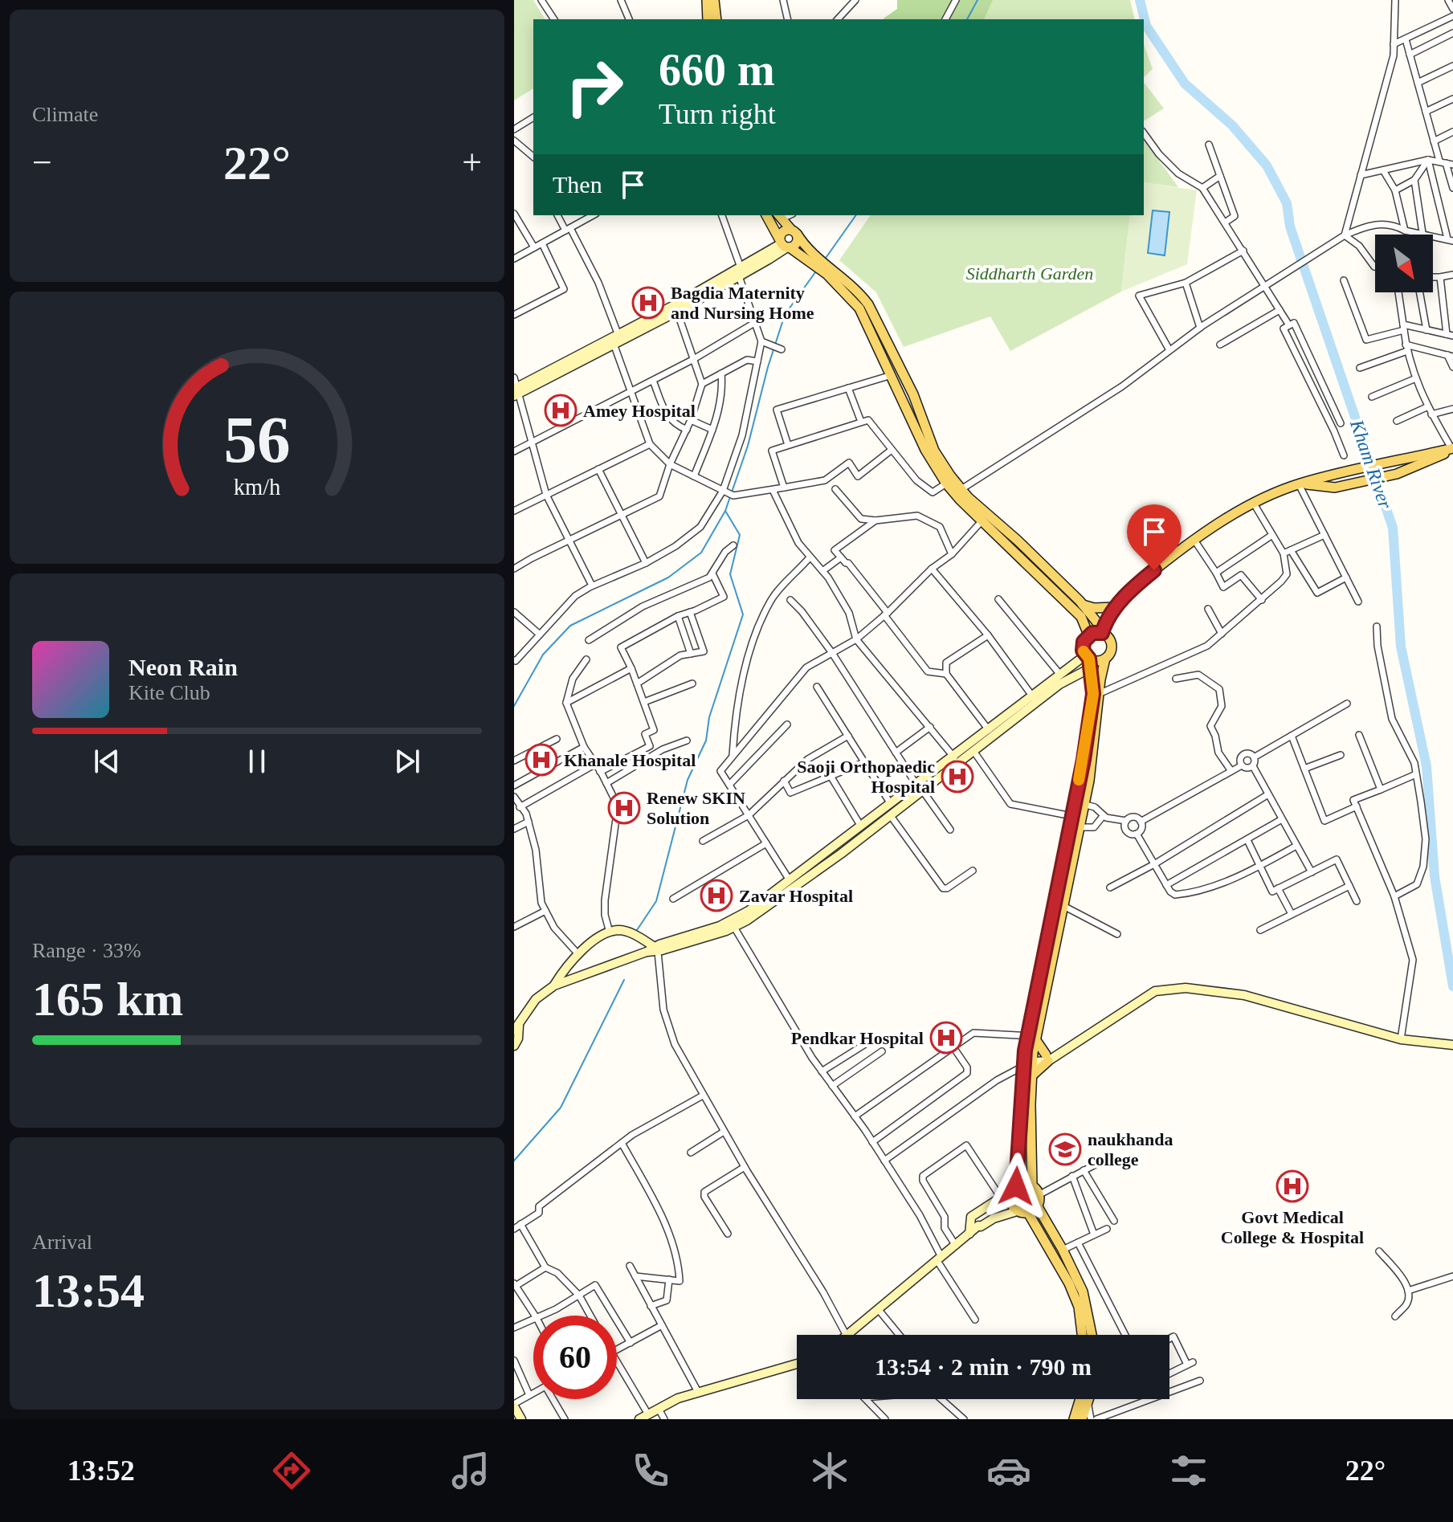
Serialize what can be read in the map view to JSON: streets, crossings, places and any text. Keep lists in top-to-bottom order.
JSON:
{
  "water": ["Kham River"],
  "parks": ["Siddharth Garden"],
  "places": {
    "hospital": [
      "Bagdia Maternity and Nursing Home",
      "Amey Hospital",
      "Khanale Hospital",
      "Saoji Orthopaedic Hospital",
      "Renew SKIN Solution",
      "Zavar Hospital",
      "Pendkar Hospital",
      "Govt Medical College & Hospital"
    ],
    "school or university": ["naukhanda college"]
  },
  "north": "bottom right",
  "page": {
    "tile": [
      "Climate",
      ["Range · 33%", "165 km"],
      ["Arrival", "13:54"]
    ],
    "turn": ["660 m", "Turn right"],
    "heat": ["−", "22°", "+"],
    "then": "Then",
    "song": ["Neon Rain", "Kite Club"],
    "limit": "60",
    "trip": "13:54 · 2 min · 790 m",
    "tabs": ["13:52", "22°"],
    "gauge": ["56", "km/h"]
  }
}
